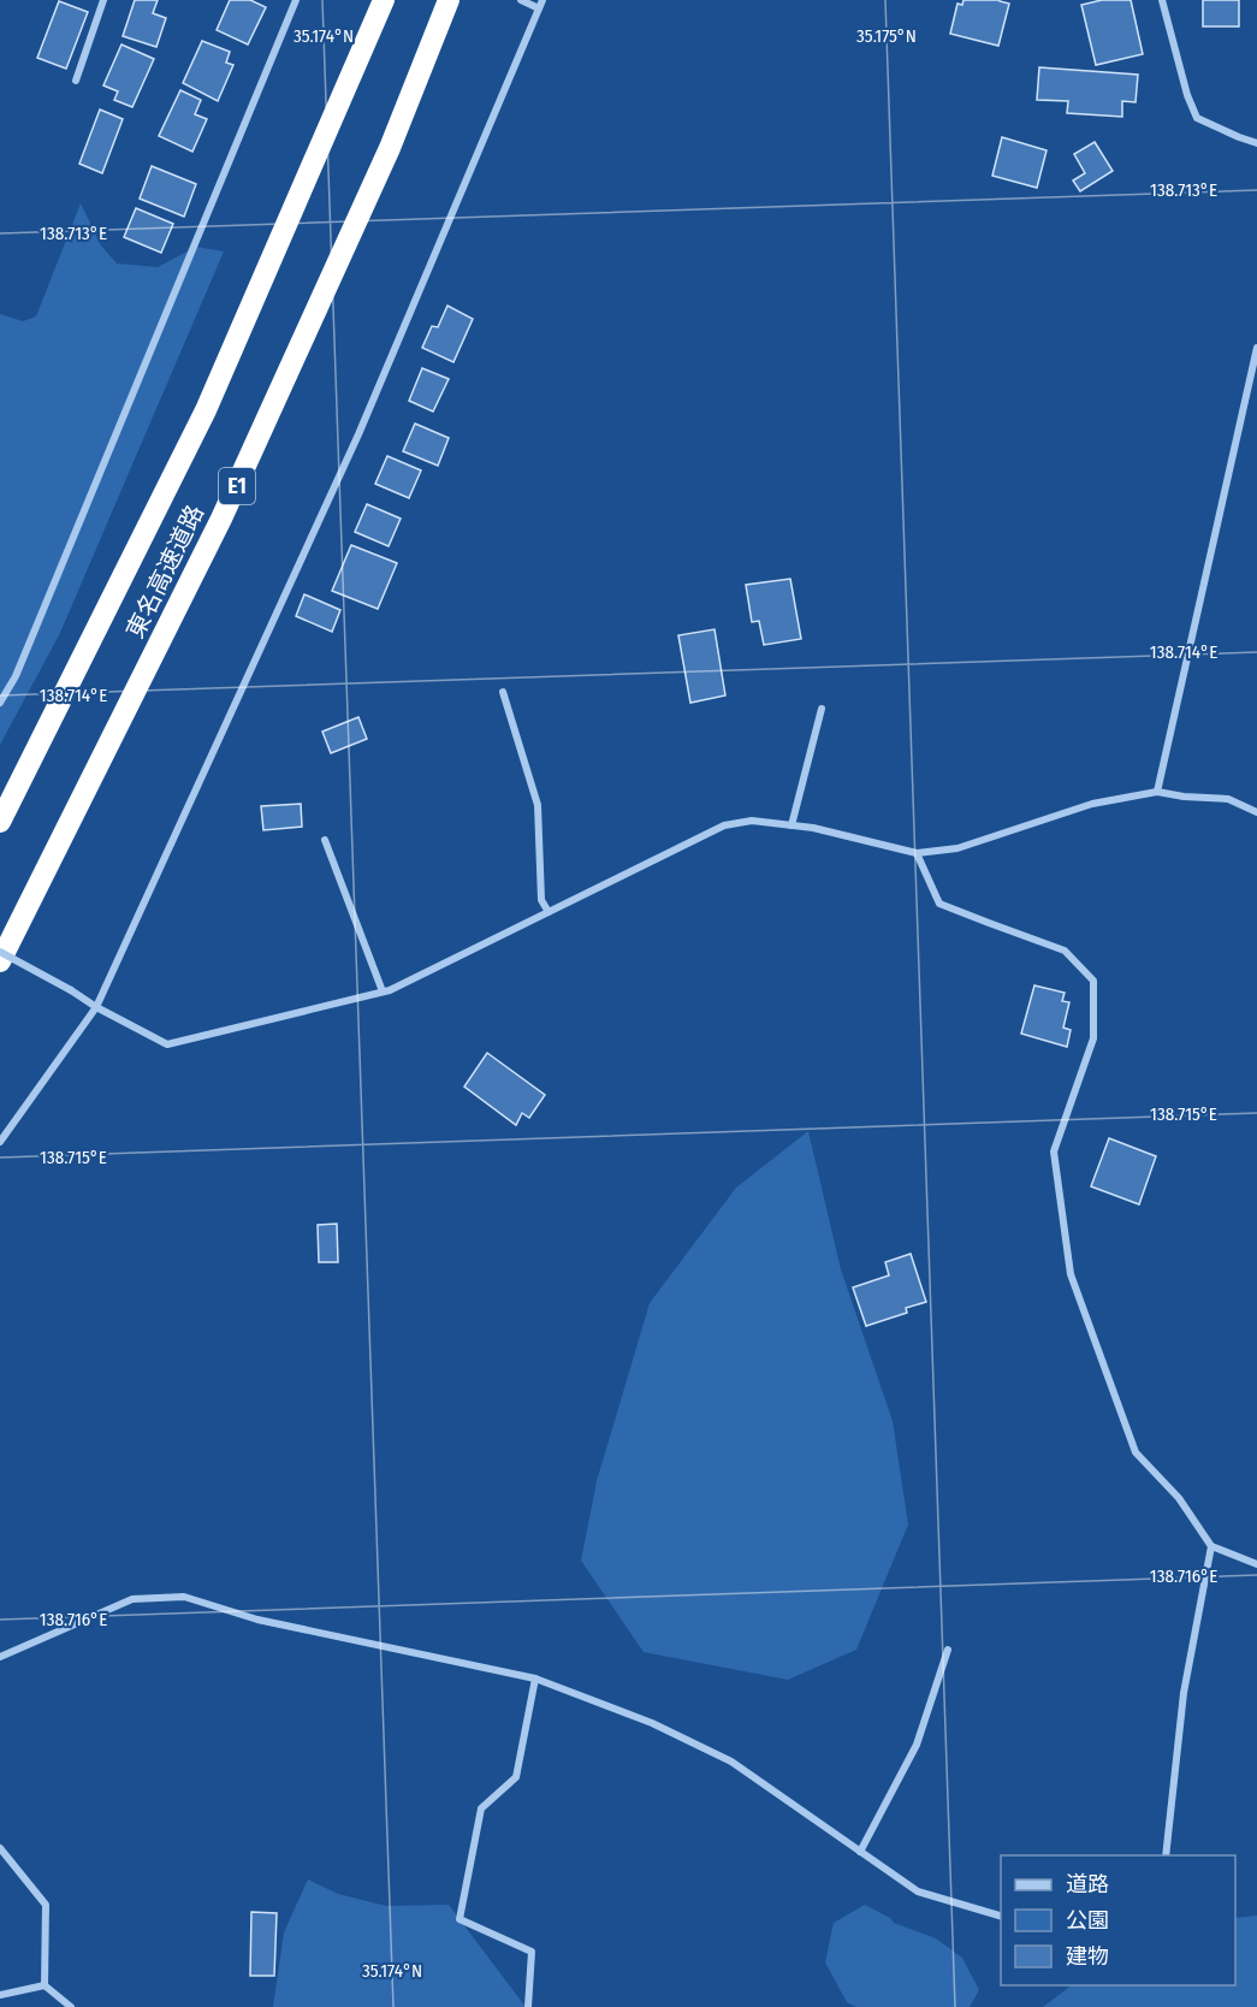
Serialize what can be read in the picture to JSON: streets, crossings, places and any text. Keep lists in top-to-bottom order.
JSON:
{
  "streets": {
    "highway": ["E1", "東名高速道路"]
  },
  "legend": ["道路", "公園", "建物"],
  "coordinates": [
    "35.174°N",
    "35.175°N",
    "138.713°E",
    "138.714°E",
    "138.715°E",
    "138.716°E"
  ]
}
